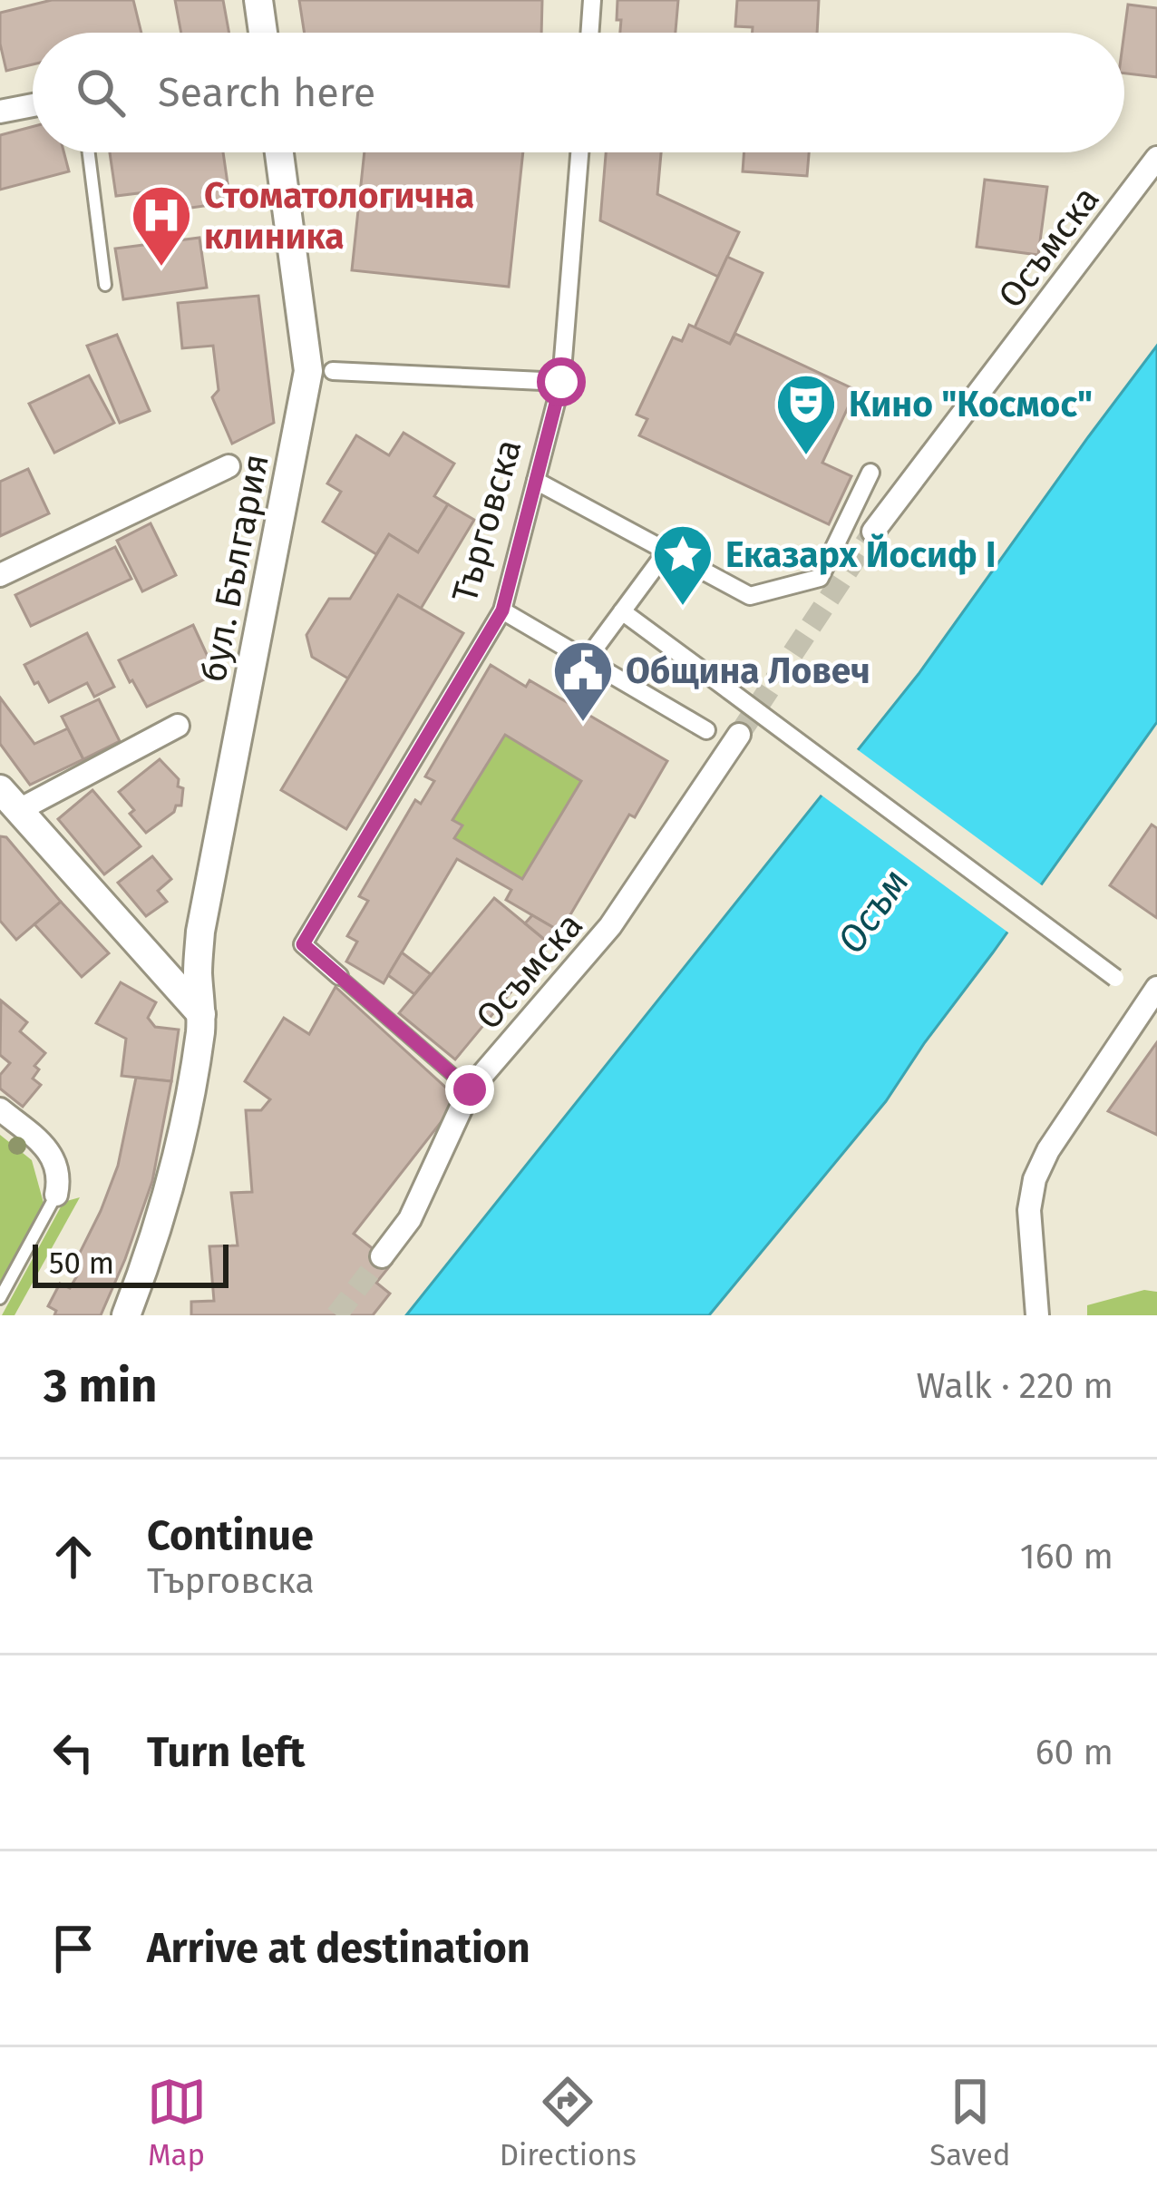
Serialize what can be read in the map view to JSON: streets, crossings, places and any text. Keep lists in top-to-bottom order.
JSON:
{
  "streets": {
    "street": ["Осъмска", "Търговска", "бул. България"]
  },
  "water": ["Осъм"],
  "places": {
    "hospital": ["Стоматологична клиника"],
    "theatre": ["Кино \"Космос\""],
    "place": ["Еказарх Йосиф I"],
    "public building": ["Община Ловеч"]
  },
  "scale_bar": "50 m",
  "page": {
    "search": "Search here",
    "scale": "50 m",
    "heading": ["3 min", "Walk · 220 m"],
    "list": [
      ["Continue", "Търговска", "160 m"],
      ["Turn left", "60 m"],
      "Arrive at destination"
    ],
    "nav": ["Map", "Directions", "Saved"]
  }
}
